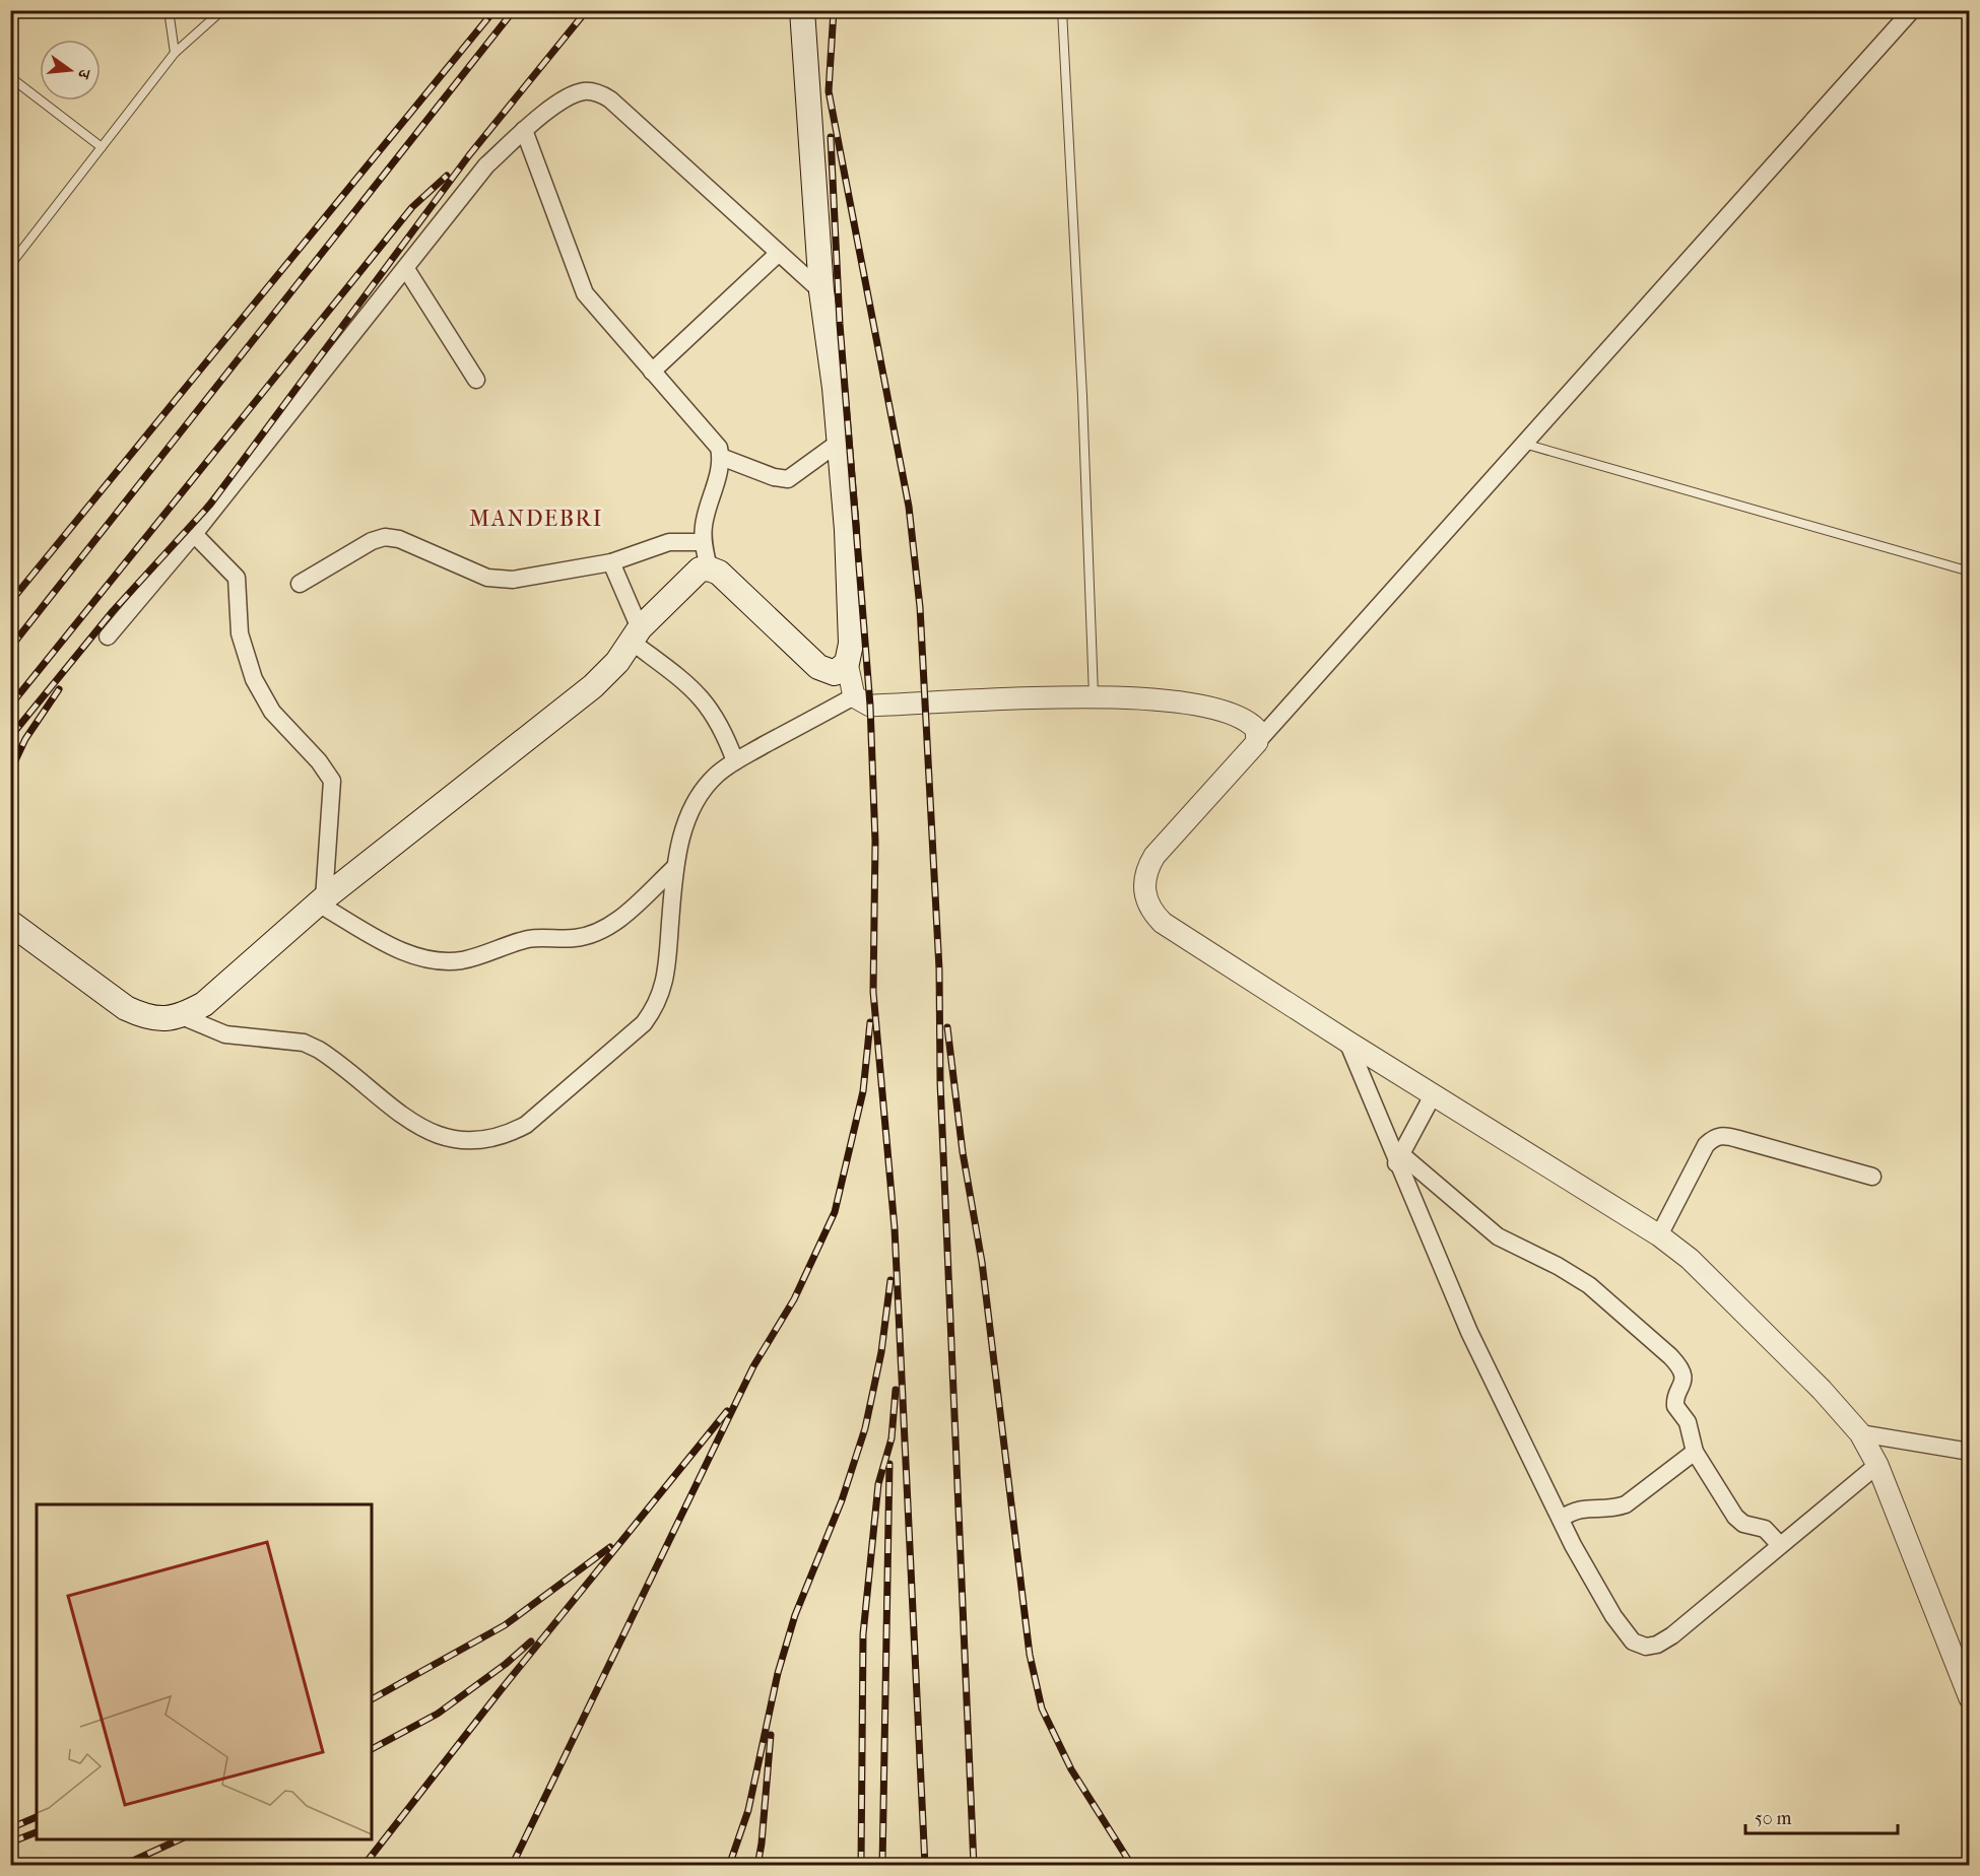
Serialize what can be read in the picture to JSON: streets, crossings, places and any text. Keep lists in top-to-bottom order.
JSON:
{
  "districts": ["MANDEBRI"],
  "scale_bar": "50 m",
  "north": "right"
}
